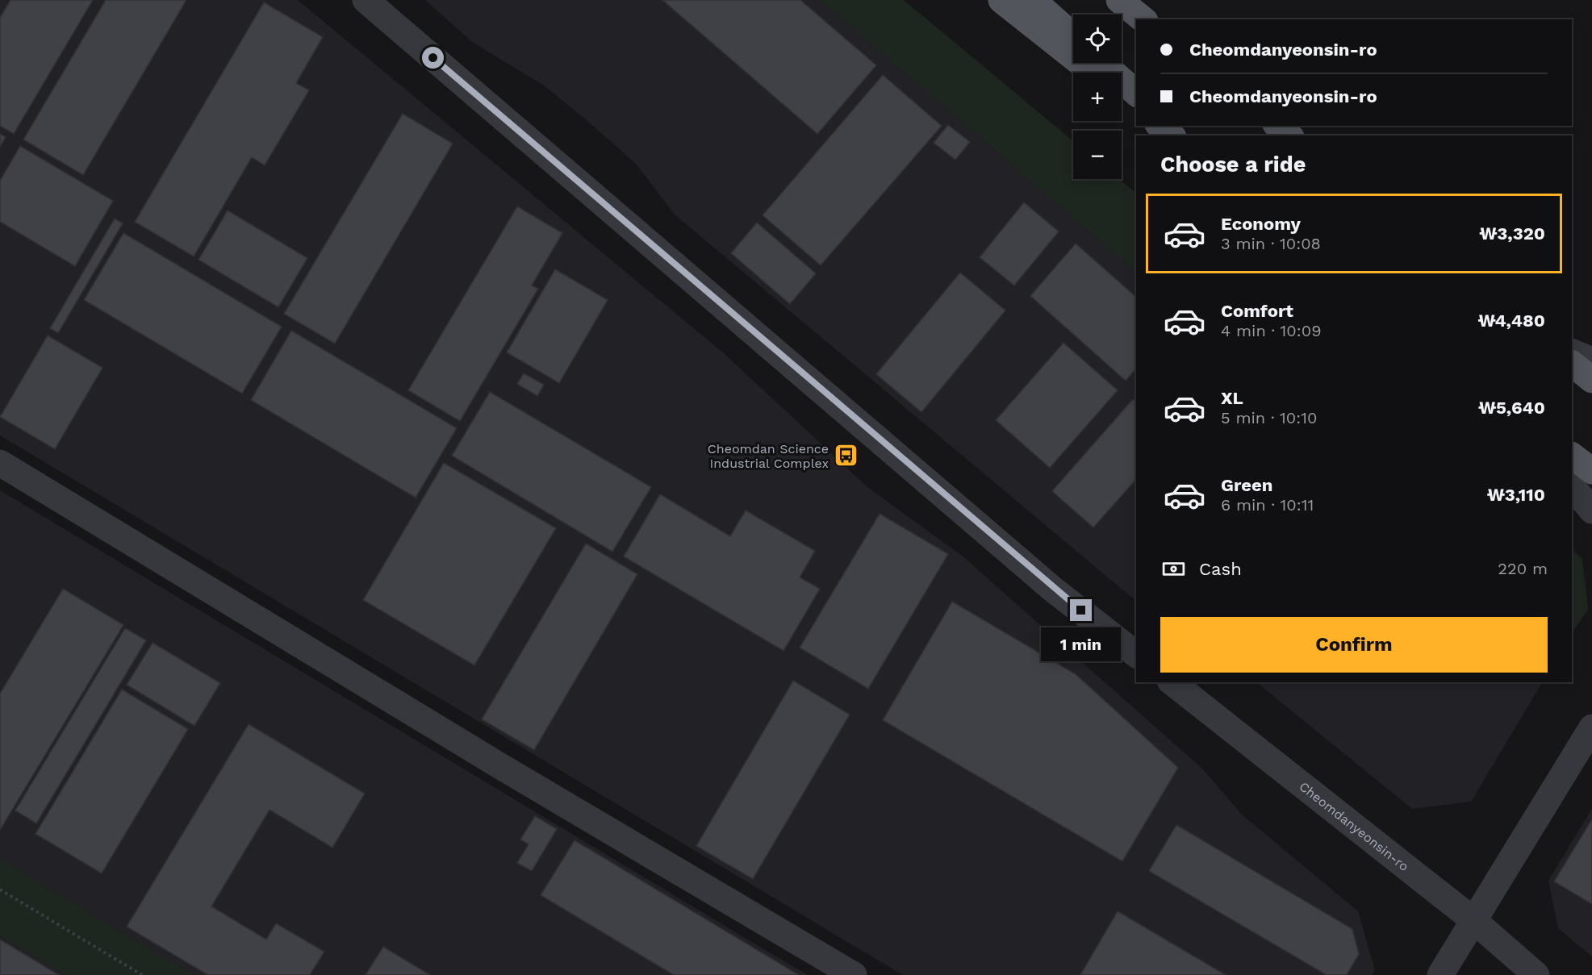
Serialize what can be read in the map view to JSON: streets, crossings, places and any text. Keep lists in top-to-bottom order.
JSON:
{
  "streets": {
    "street": ["Cheomdanyeonsin-ro"]
  },
  "places": {
    "bus stop": ["Cheomdan Science Industrial Complex"]
  },
  "page": {
    "map_buttons": ["+", "−"],
    "banner": ["Cheomdanyeonsin-ro", "Cheomdanyeonsin-ro"],
    "heading": "Choose a ride",
    "list": [
      {
        "name": "Economy",
        "note": "3 min · 10:08",
        "value": "₩3,320"
      },
      {
        "name": "Comfort",
        "note": "4 min · 10:09",
        "value": "₩4,480"
      },
      {
        "name": "XL",
        "note": "5 min · 10:10",
        "value": "₩5,640"
      },
      {
        "name": "Green",
        "note": "6 min · 10:11",
        "value": "₩3,110"
      }
    ],
    "pay": ["Cash", "220 m"],
    "buttons": "Confirm",
    "bubble": "1 min"
  }
}
